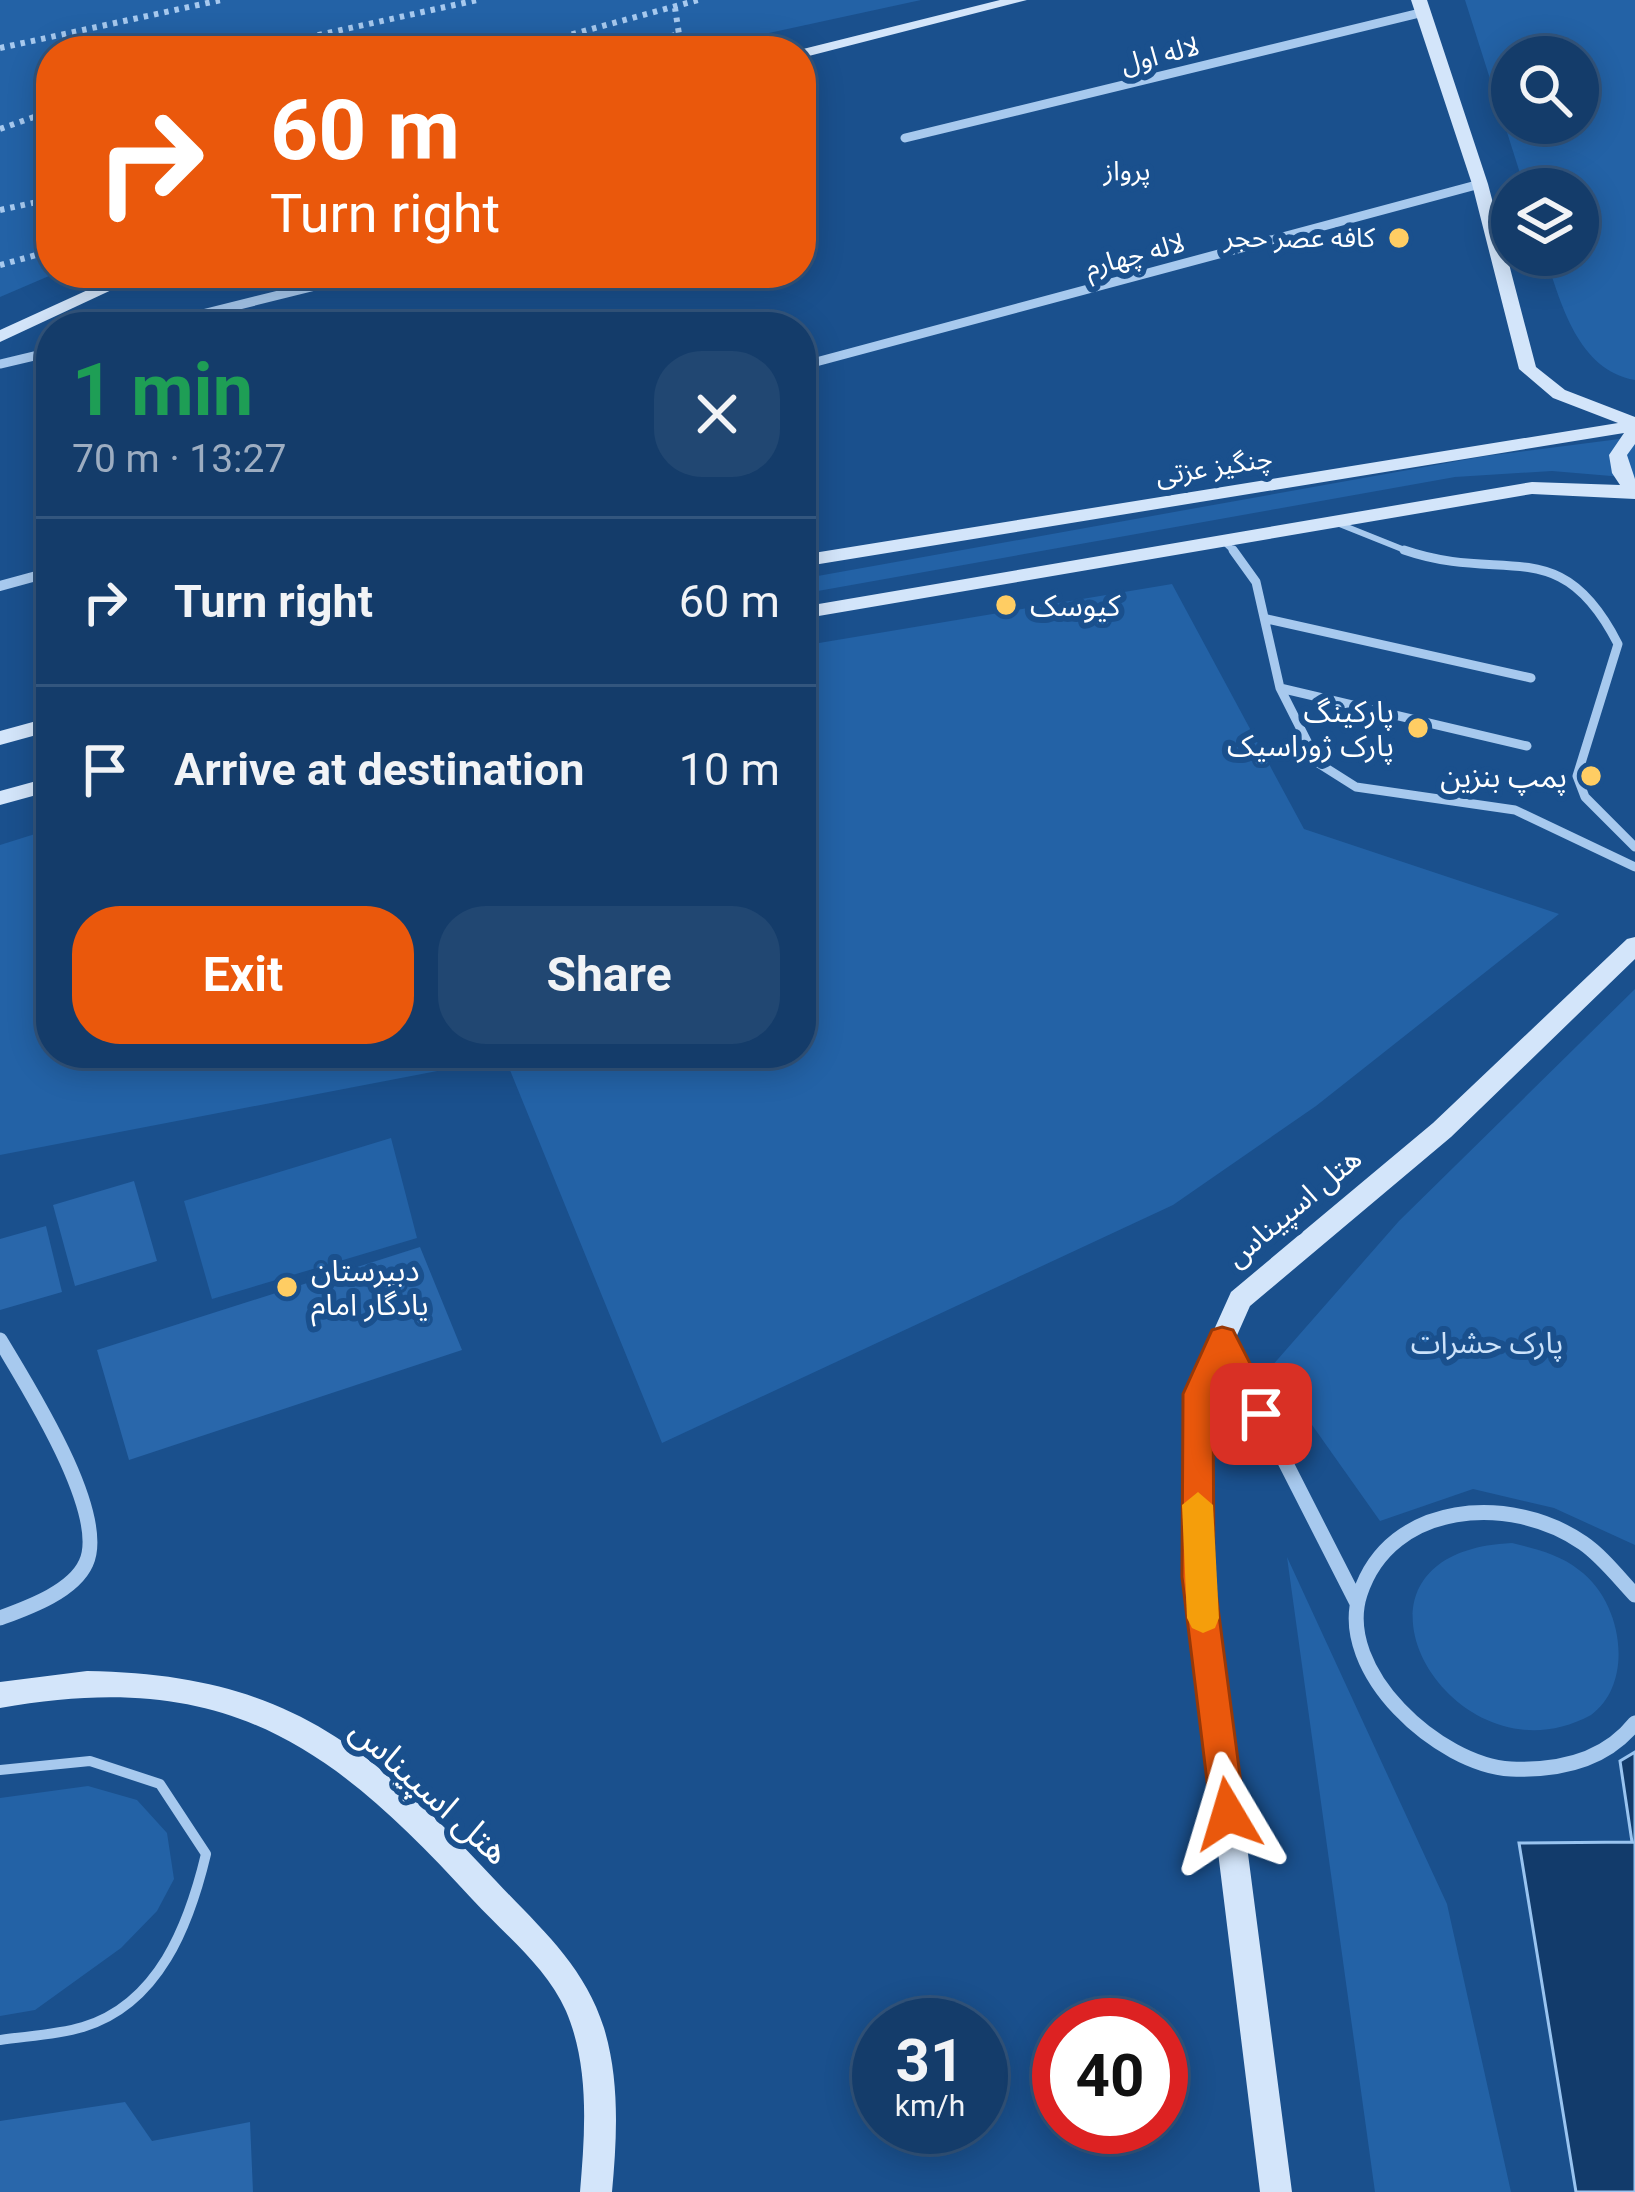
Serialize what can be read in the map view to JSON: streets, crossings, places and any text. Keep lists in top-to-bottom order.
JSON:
{
  "streets": {
    "street": [
      "لاله اول",
      "لاله چهارم",
      "چنگیز عزتی",
      "هتل اسپیناس"
    ]
  },
  "districts": ["پرواز"],
  "parks": ["پارک حشرات"],
  "places": [
    "کافه عصر حجر",
    "کیوسک",
    "پارکینگ پارک ژوراسیک",
    "پمپ بنزین",
    "دبیرستان یادگار امام"
  ],
  "page": {
    "turn": ["60 m", "Turn right"],
    "heading": ["1 min", "70 m · 13:27"],
    "list": [
      {
        "name": "Turn right",
        "value": "60 m"
      },
      {
        "name": "Arrive at destination",
        "value": "10 m"
      }
    ],
    "buttons": ["Exit", "Share"],
    "speed": "31 km/h",
    "limit": "40"
  }
}
